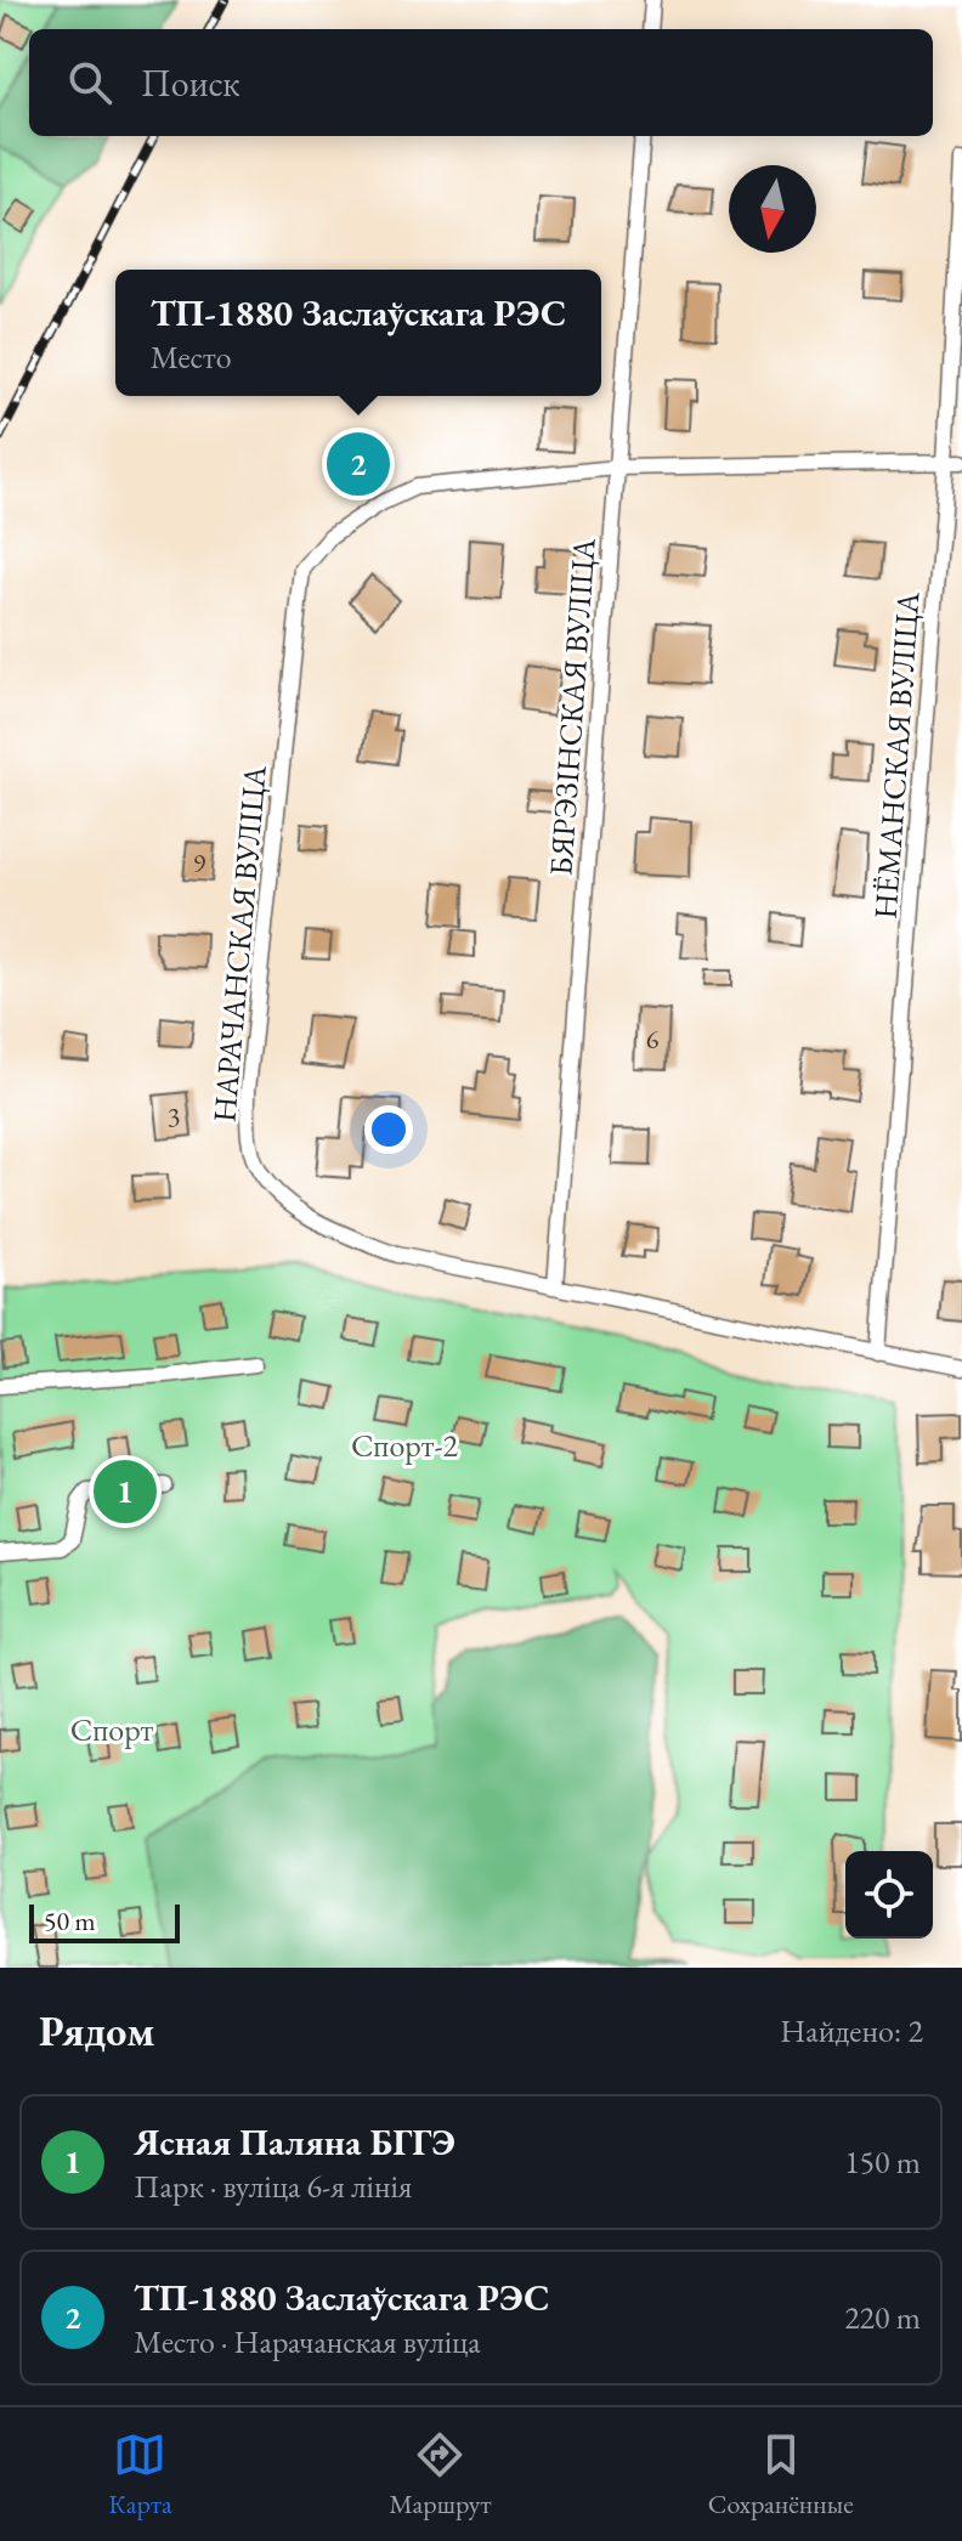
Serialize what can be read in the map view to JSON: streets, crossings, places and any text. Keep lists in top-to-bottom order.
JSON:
{
  "streets": {
    "street": ["БЯРЭЗІНСКАЯ ВУЛІЦА", "НЁМАНСКАЯ ВУЛІЦА", "НАРАЧАНСКАЯ ВУЛІЦА"]
  },
  "crossings": [
    ["БЯРЭЗІНСКАЯ ВУЛІЦА", "НАРАЧАНСКАЯ ВУЛІЦА"],
    ["НЁМАНСКАЯ ВУЛІЦА", "НАРАЧАНСКАЯ ВУЛІЦА"]
  ],
  "parks": ["Спорт-2", "Спорт"],
  "house_numbers": ["9", "6", "3"],
  "scale_bar": "50 m",
  "north": "bottom",
  "page": {
    "search": "Поиск",
    "popup": ["ТП-1880 Заслаўскага РЭС", "Место"],
    "pins": ["2", "1"],
    "scale": "50 m",
    "heading": ["Рядом", "Найдено: 2"],
    "list": [
      {
        "mark": "1",
        "name": "Ясная Паляна БГГЭ",
        "note": "Парк · вуліца 6-я лінія",
        "value": "150 m"
      },
      {
        "mark": "2",
        "name": "ТП-1880 Заслаўскага РЭС",
        "note": "Место · Нарачанская вуліца",
        "value": "220 m"
      }
    ],
    "nav": ["Карта", "Маршрут", "Сохранённые"]
  }
}
